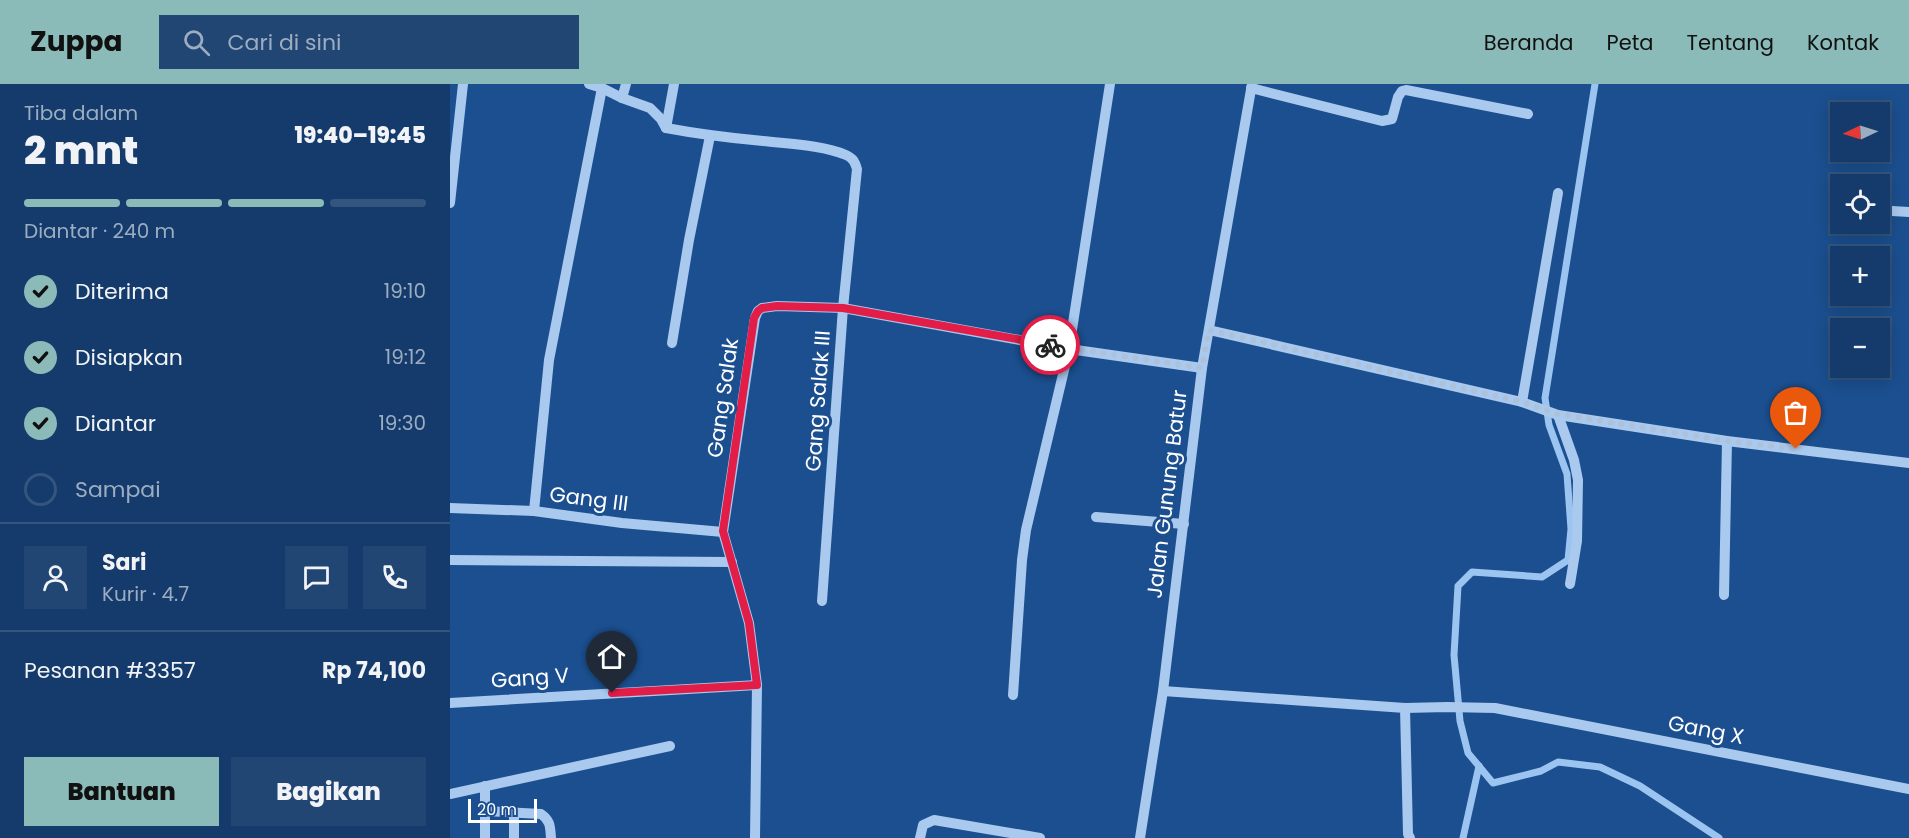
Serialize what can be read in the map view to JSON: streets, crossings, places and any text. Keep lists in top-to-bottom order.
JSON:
{
  "streets": {
    "street": [
      "Gang Salak",
      "Gang Salak III",
      "Jalan Gunung Batur",
      "Gang III",
      "Gang V",
      "Gang X"
    ]
  },
  "crossings": [
    ["Gang Salak", "Gang Salak III"],
    ["Gang Salak", "Jalan Gunung Batur"],
    ["Gang Salak", "Gang III"],
    ["Gang Salak", "Gang V"],
    ["Jalan Gunung Batur", "Gang X"]
  ],
  "scale_bar": "20 m",
  "north": "left",
  "page": {
    "header": "Zuppa",
    "search": "Cari di sini",
    "nav": [
      "Beranda",
      "Peta",
      "Tentang",
      "Kontak"
    ],
    "heading": ["2 mnt", "Tiba dalam", "19:40–19:45"],
    "panel": [
      "Sari",
      "Kurir · 4.7",
      "Pesanan #3357",
      "Rp 74,100"
    ],
    "map_buttons": ["+", "−"],
    "bar": "Diantar · 240 m",
    "list": [
      ["Diterima", "19:10"],
      ["Disiapkan", "19:12"],
      ["Diantar", "19:30"],
      "Sampai"
    ],
    "buttons": ["Bantuan", "Bagikan"],
    "scale": "20 m"
  }
}
